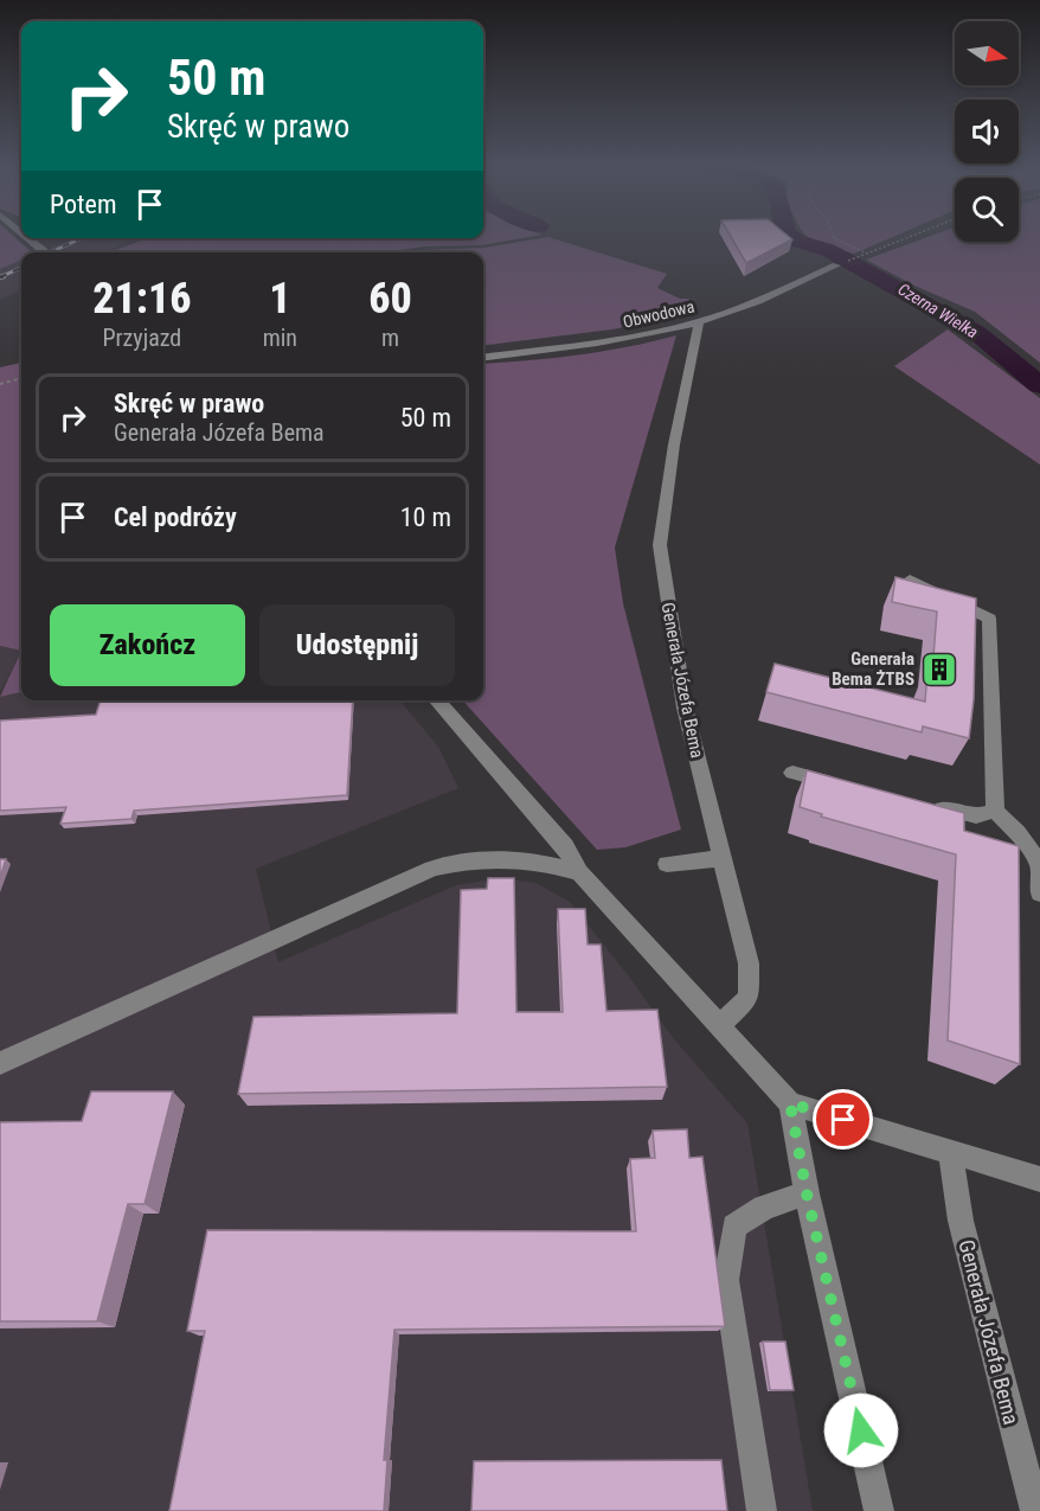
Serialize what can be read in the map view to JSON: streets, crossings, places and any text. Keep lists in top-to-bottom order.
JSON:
{
  "streets": {
    "street": ["Obwodowa", "Generała Józefa Bema"]
  },
  "crossings": [
    ["Obwodowa", "Generała Józefa Bema"]
  ],
  "water": ["Czerna Wielka"],
  "places": {
    "building": ["Generała Bema ŻTBS"]
  },
  "north": "right",
  "page": {
    "turn": ["50 m", "Skręć w prawo"],
    "then": "Potem",
    "eta": [
      "21:16",
      "Przyjazd",
      "1",
      "min",
      "60",
      "m"
    ],
    "list": [
      {
        "name": "Skręć w prawo",
        "note": "Generała Józefa Bema",
        "value": "50 m"
      },
      {
        "name": "Cel podróży",
        "value": "10 m"
      }
    ],
    "buttons": ["Zakończ", "Udostępnij"]
  }
}
